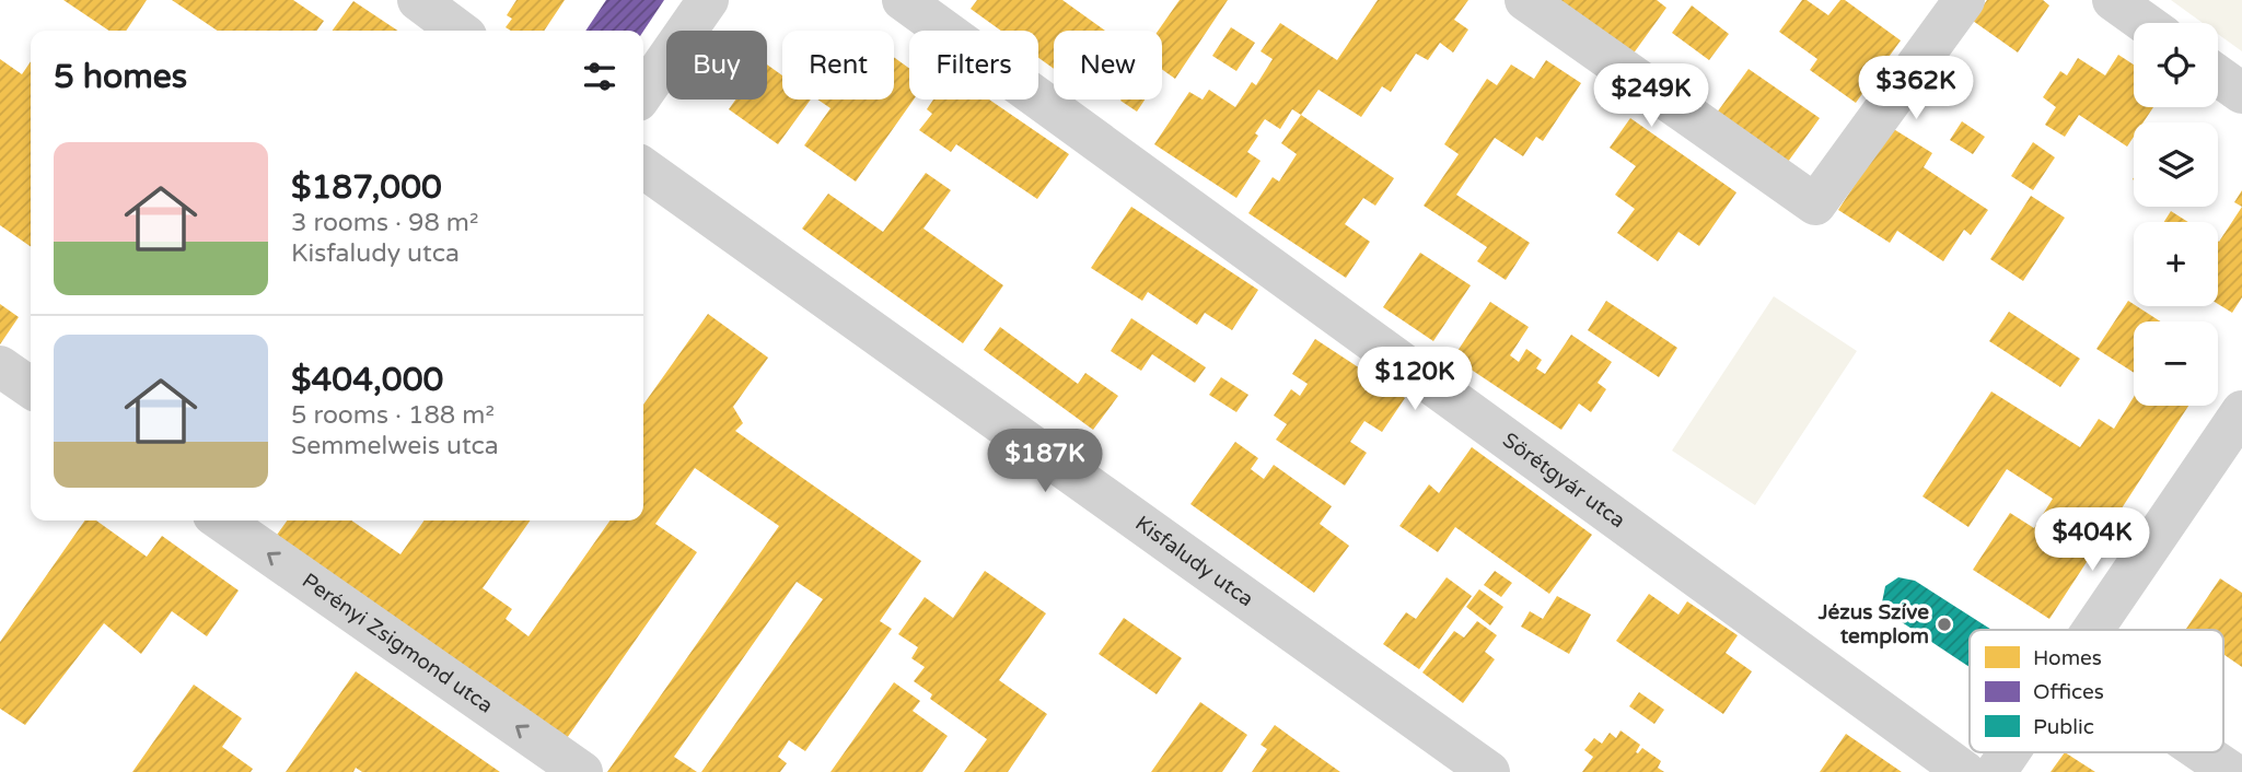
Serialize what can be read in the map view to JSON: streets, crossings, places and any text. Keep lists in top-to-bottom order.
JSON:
{
  "streets": {
    "street": ["Sörétgyár utca", "Kisfaludy utca", "Perényi Zsigmond utca"]
  },
  "one_way": ["Perényi Zsigmond utca"],
  "places": ["Jézus Szíve templom"],
  "legend": ["Homes", "Offices", "Public"],
  "page": {
    "map_buttons": ["+", "−"],
    "chip": [
      "Buy",
      "Rent",
      "Filters",
      "New"
    ],
    "heading": "5 homes",
    "price": [
      "$362K",
      "$249K",
      "$120K",
      "$187K",
      "$404K"
    ],
    "list": [
      {
        "name": "$187,000",
        "note": "3 rooms · 98 m² · Kisfaludy utca"
      },
      {
        "name": "$404,000",
        "note": "5 rooms · 188 m² · Semmelweis utca"
      }
    ]
  }
}
